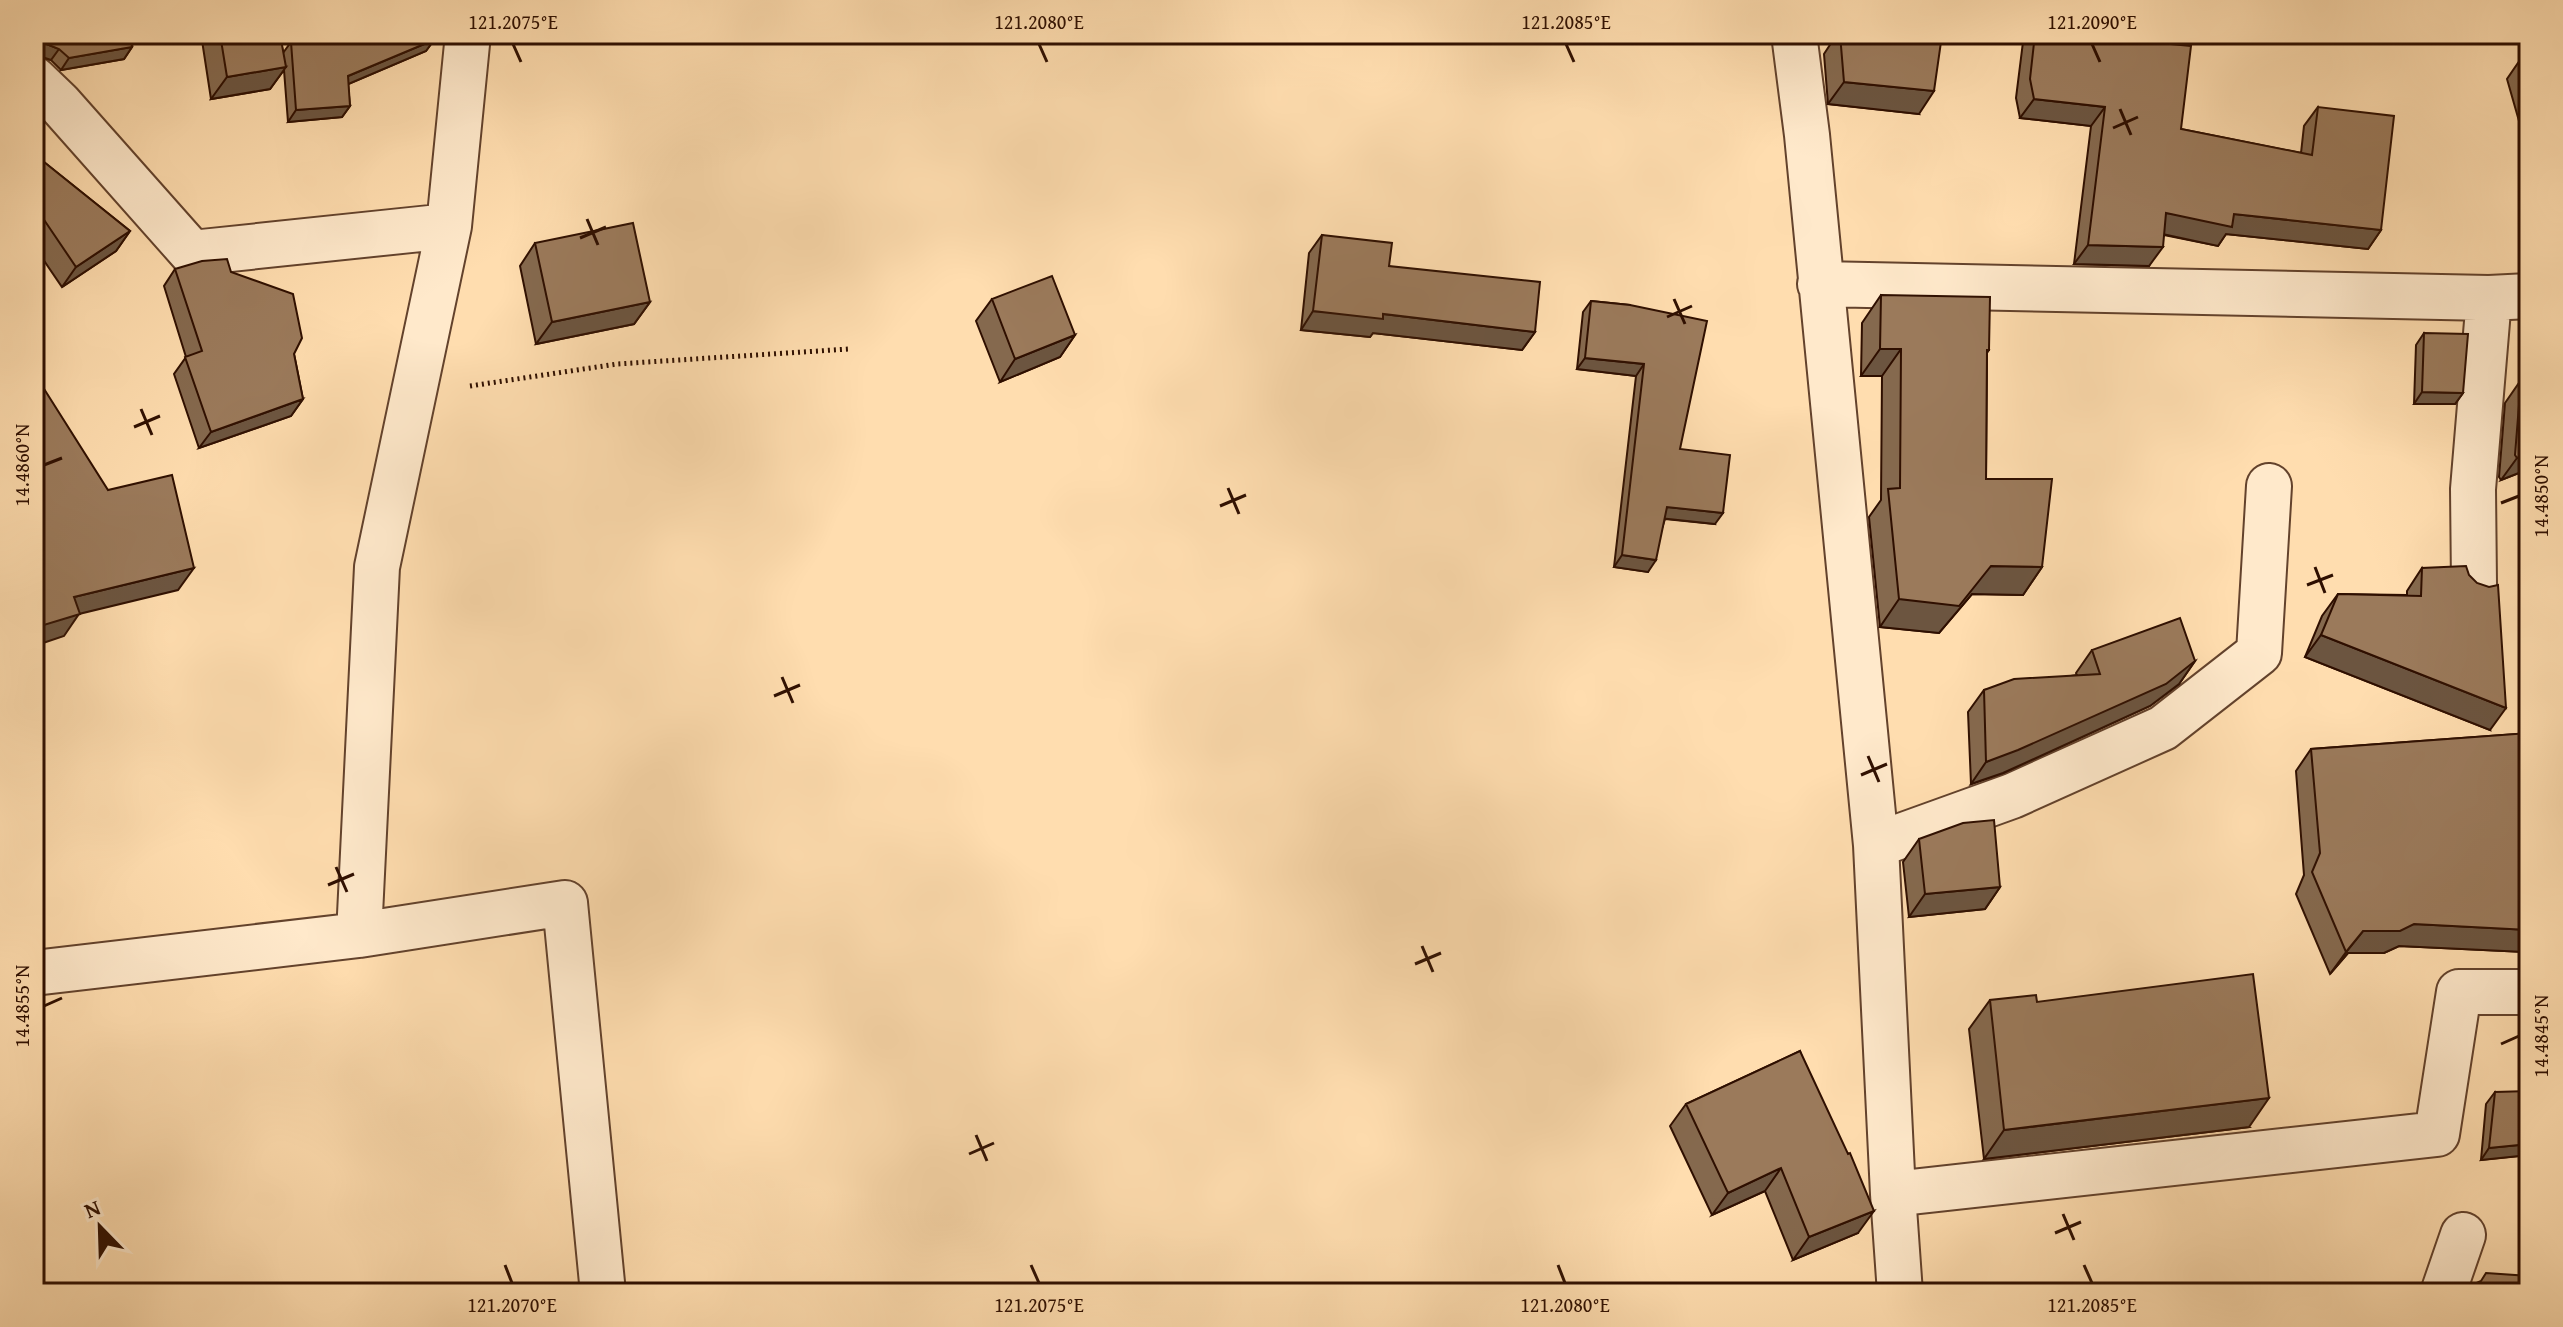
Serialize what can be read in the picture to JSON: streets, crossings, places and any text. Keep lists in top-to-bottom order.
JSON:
{
  "north": "top left",
  "coordinates": [
    "121.2075°E",
    "121.2080°E",
    "121.2085°E",
    "121.2090°E",
    "14.4860°N",
    "14.4850°N",
    "14.4855°N",
    "14.4845°N",
    "121.2070°E"
  ]
}
